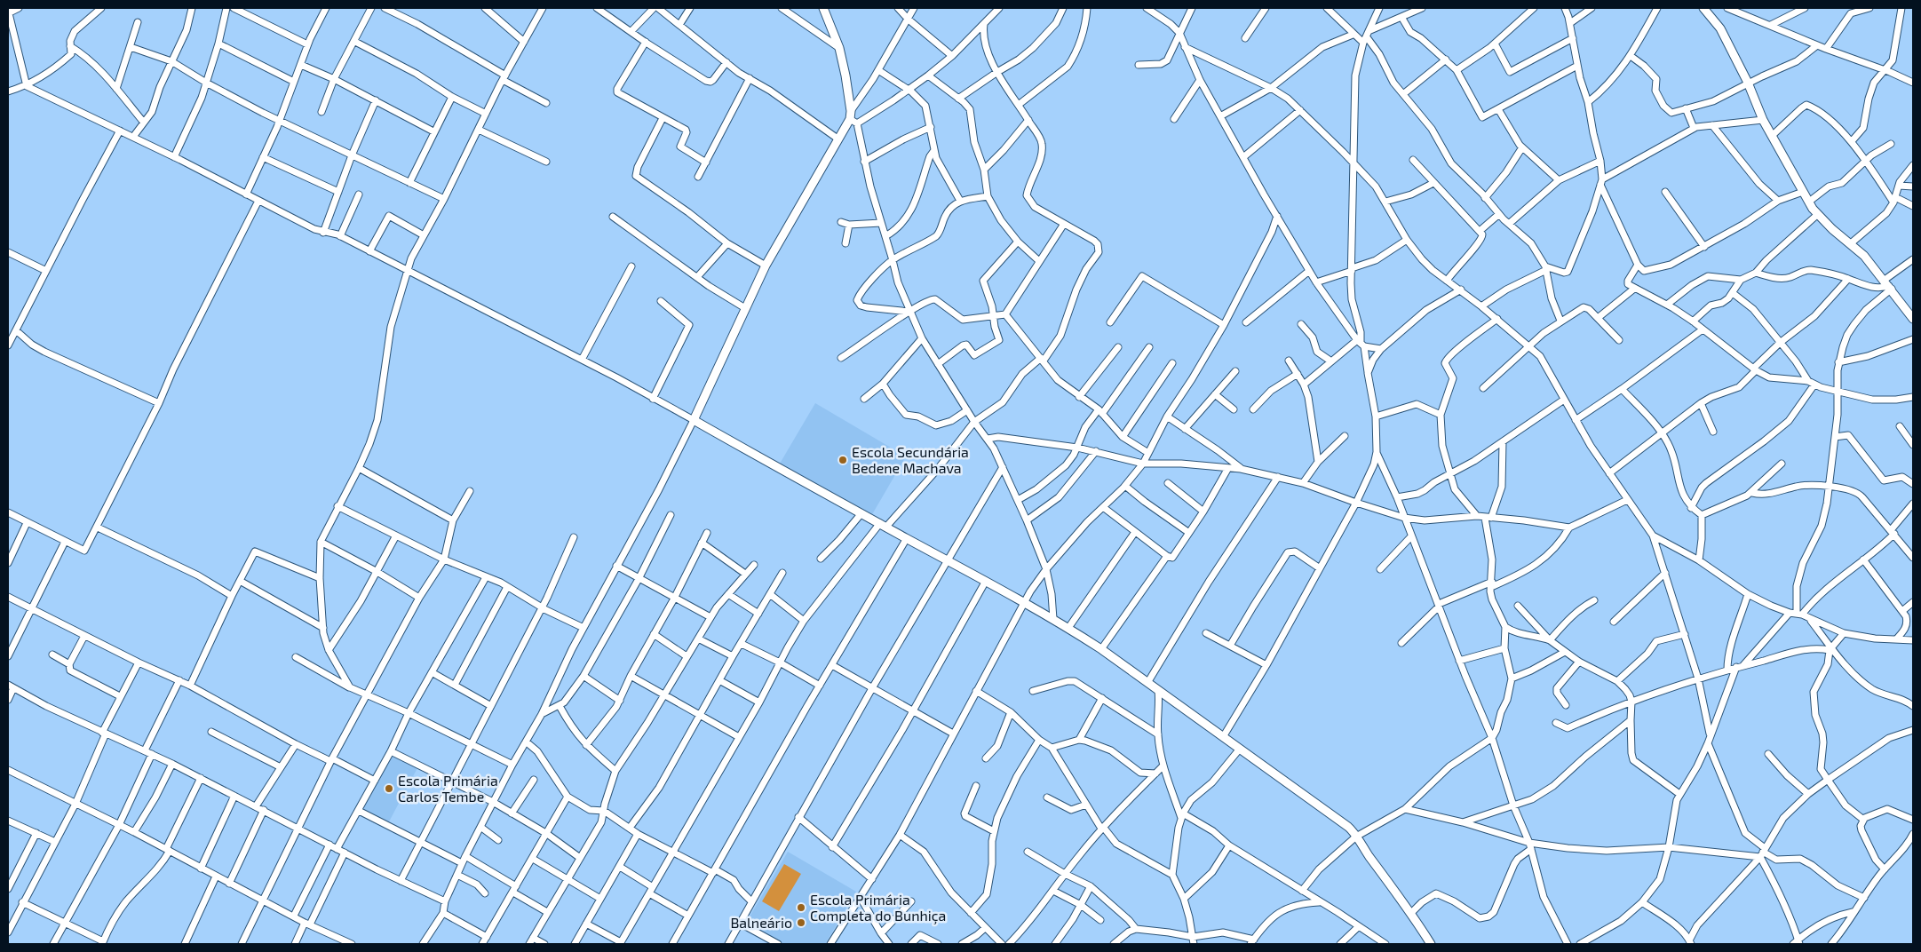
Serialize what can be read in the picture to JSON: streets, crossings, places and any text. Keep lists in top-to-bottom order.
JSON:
{
  "places": [
    "Escola Secundária Bedene Machava",
    "Escola Primária Carlos Tembe",
    "Escola Primária Completa do Bunhiça",
    "Balneário"
  ]
}
